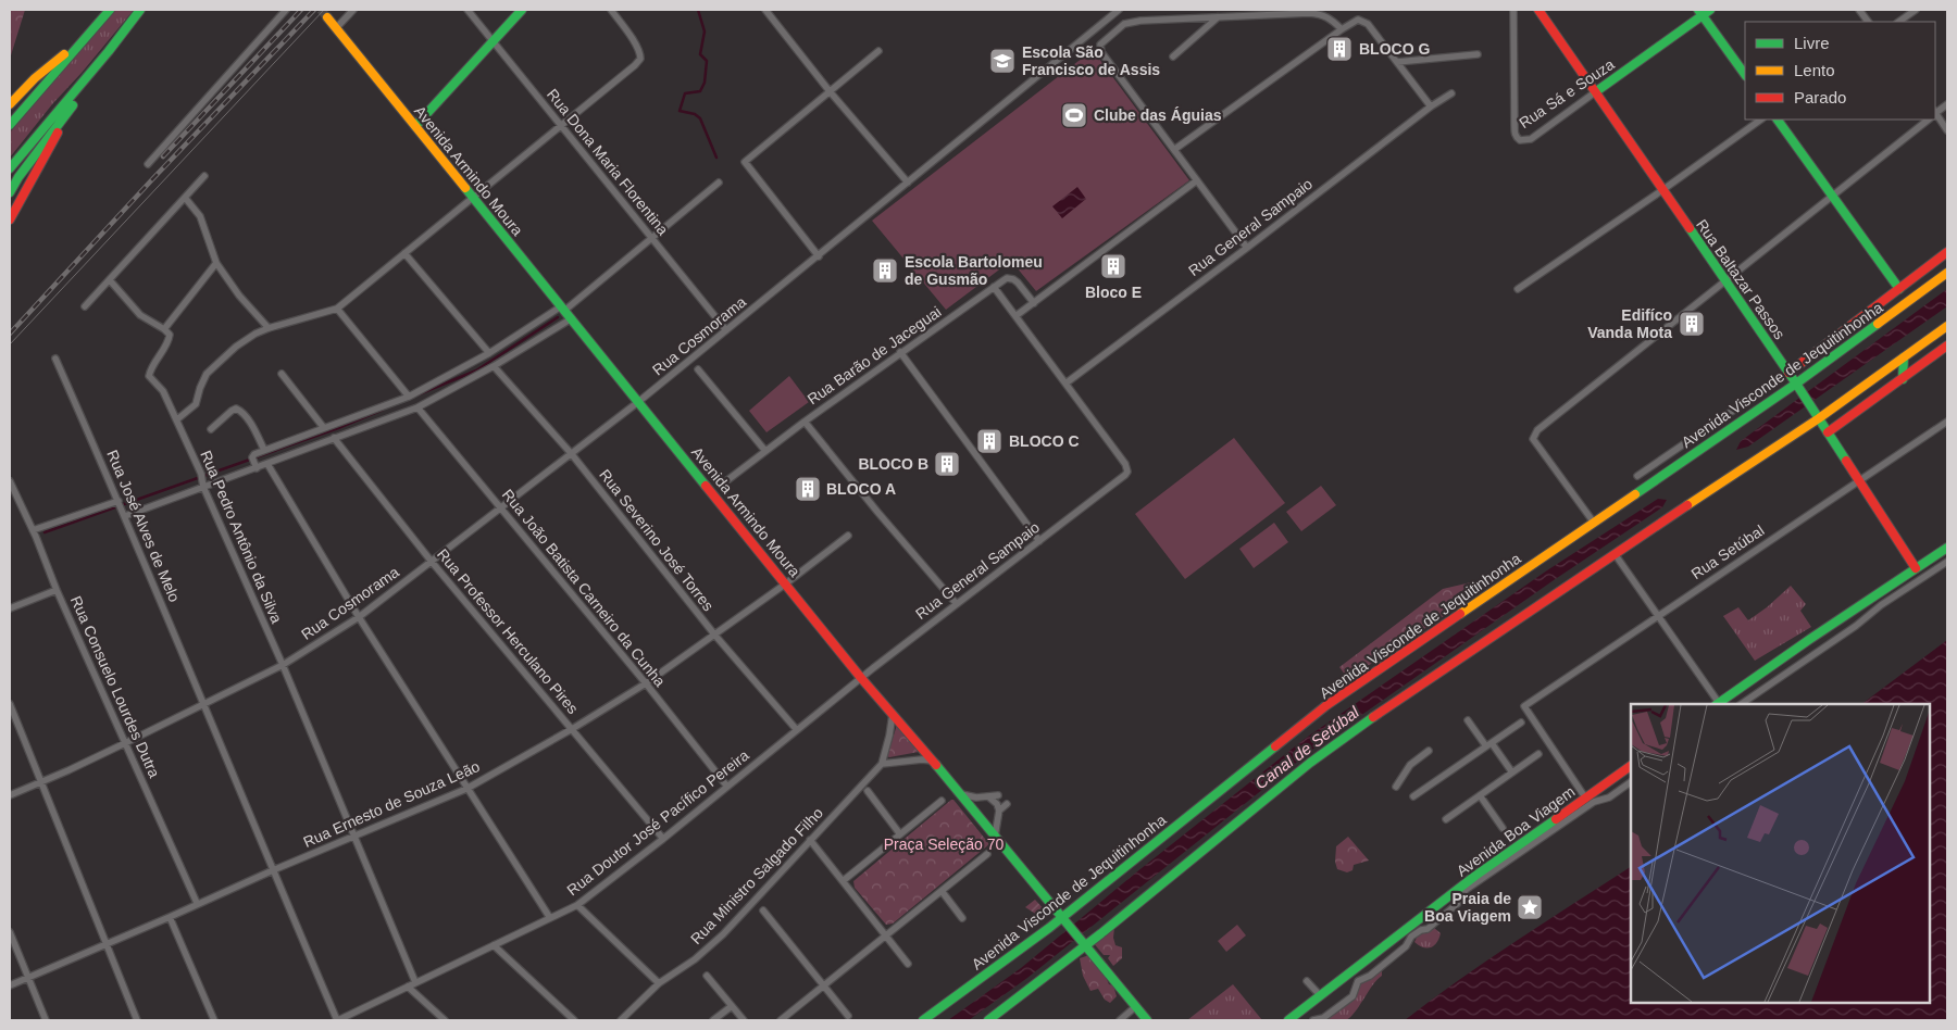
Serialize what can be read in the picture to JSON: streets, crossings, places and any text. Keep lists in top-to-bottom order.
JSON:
{
  "streets": {
    "main road": [
      "Rua Sá e Souza",
      "Avenida Armindo Moura",
      "Rua Baltazar Passos",
      "Avenida Visconde de Jequitinhonha",
      "Avenida Boa Viagem"
    ],
    "street": [
      "Rua Dona Maria Florentina",
      "Rua General Sampaio",
      "Rua Cosmorama",
      "Rua Barão de Jaceguai",
      "Rua José Alves de Melo",
      "Rua Pedro Antônio da Silva",
      "Rua Severino José Torres",
      "Rua Setúbal",
      "Rua João Batista Carneiro da Cunha",
      "Rua Professor Herculano Pires",
      "Rua Consuelo Lourdes Dutra",
      "Rua Ernesto de Souza Leão",
      "Rua Doutor José Pacífico Pereira",
      "Rua Ministro Salgado Filho"
    ]
  },
  "crossings": [
    ["Rua Sá e Souza", "Rua Baltazar Passos"],
    ["Rua Dona Maria Florentina", "Rua Cosmorama"],
    ["Avenida Armindo Moura", "Rua General Sampaio"],
    ["Avenida Armindo Moura", "Rua Cosmorama"],
    ["Avenida Armindo Moura", "Avenida Visconde de Jequitinhonha"],
    ["Avenida Armindo Moura", "Rua Ernesto de Souza Leão"],
    ["Avenida Armindo Moura", "Rua Doutor José Pacífico Pereira"],
    ["Avenida Armindo Moura", "Rua Ministro Salgado Filho"],
    ["Rua General Sampaio", "Rua Barão de Jaceguai"],
    ["Rua General Sampaio", "Rua Doutor José Pacífico Pereira"],
    ["Rua Baltazar Passos", "Avenida Visconde de Jequitinhonha"],
    ["Rua Baltazar Passos", "Rua Setúbal"],
    ["Rua Cosmorama", "Rua José Alves de Melo"],
    ["Rua Cosmorama", "Rua Pedro Antônio da Silva"],
    ["Rua Cosmorama", "Rua Severino José Torres"],
    ["Rua Cosmorama", "Rua João Batista Carneiro da Cunha"],
    ["Rua Cosmorama", "Rua Professor Herculano Pires"],
    ["Rua Cosmorama", "Rua Consuelo Lourdes Dutra"],
    ["Rua José Alves de Melo", "Rua Ernesto de Souza Leão"],
    ["Rua José Alves de Melo", "Rua Doutor José Pacífico Pereira"],
    ["Rua Pedro Antônio da Silva", "Rua Ernesto de Souza Leão"],
    ["Rua Pedro Antônio da Silva", "Rua Doutor José Pacífico Pereira"],
    ["Rua Severino José Torres", "Rua Ernesto de Souza Leão"],
    ["Rua Severino José Torres", "Rua Doutor José Pacífico Pereira"],
    ["Rua Setúbal", "Avenida Boa Viagem"],
    ["Rua João Batista Carneiro da Cunha", "Rua Ernesto de Souza Leão"],
    ["Rua João Batista Carneiro da Cunha", "Rua Doutor José Pacífico Pereira"],
    ["Rua Professor Herculano Pires", "Rua Ernesto de Souza Leão"],
    ["Rua Professor Herculano Pires", "Rua Doutor José Pacífico Pereira"],
    ["Rua Consuelo Lourdes Dutra", "Rua Ernesto de Souza Leão"]
  ],
  "water": ["Canal de Setúbal"],
  "parks": ["Praça Seleção 70"],
  "places": {
    "building": [
      "BLOCO G",
      "Bloco E",
      "Escola Bartolomeu de Gusmão",
      "Edifíco Vanda Mota",
      "BLOCO C",
      "BLOCO B",
      "BLOCO A"
    ],
    "school or university": ["Escola São Francisco de Assis"],
    "sports": ["Clube das Águias"],
    "place": ["Praia de Boa Viagem"]
  },
  "legend": ["Livre", "Lento", "Parado"]
}
